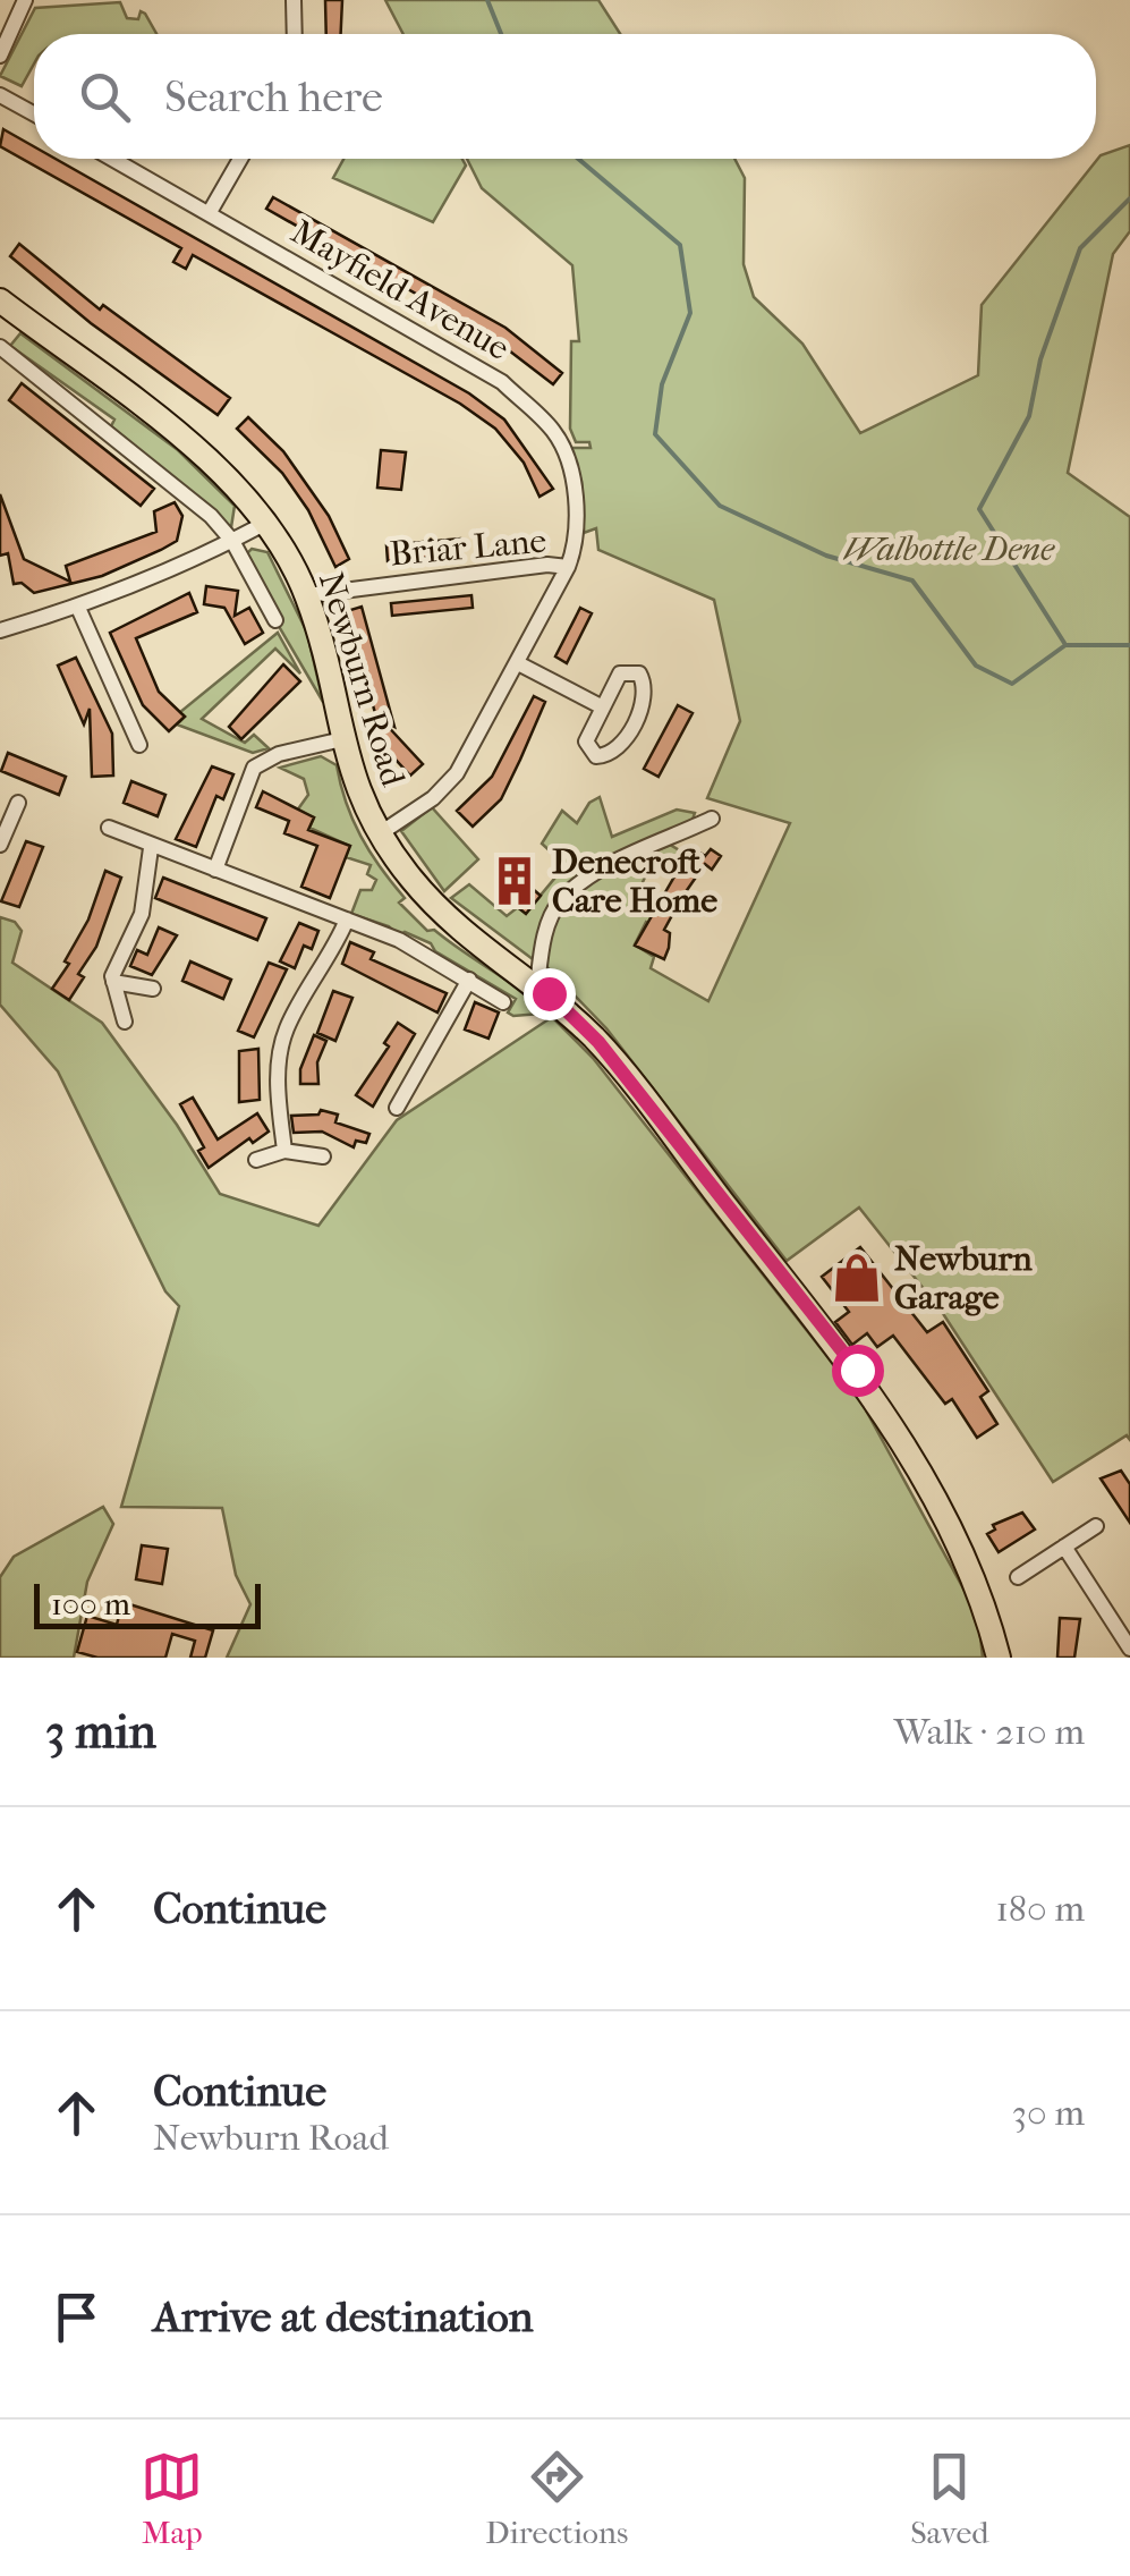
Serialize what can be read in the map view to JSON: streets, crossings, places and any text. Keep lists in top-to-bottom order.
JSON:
{
  "streets": {
    "main road": ["Newburn Road"],
    "street": ["Mayfield Avenue", "Briar Lane"]
  },
  "crossings": [
    ["Mayfield Avenue", "Briar Lane"],
    ["Mayfield Avenue", "Newburn Road"],
    ["Briar Lane", "Newburn Road"]
  ],
  "parks": ["Walbottle Dene"],
  "places": {
    "building": ["Denecroft Care Home"],
    "shop": ["Newburn Garage"]
  },
  "scale_bar": "100 m",
  "page": {
    "search": "Search here",
    "scale": "100 m",
    "heading": ["3 min", "Walk · 210 m"],
    "list": [
      ["Continue", "180 m"],
      ["Continue", "Newburn Road", "30 m"],
      "Arrive at destination"
    ],
    "nav": ["Map", "Directions", "Saved"]
  }
}
